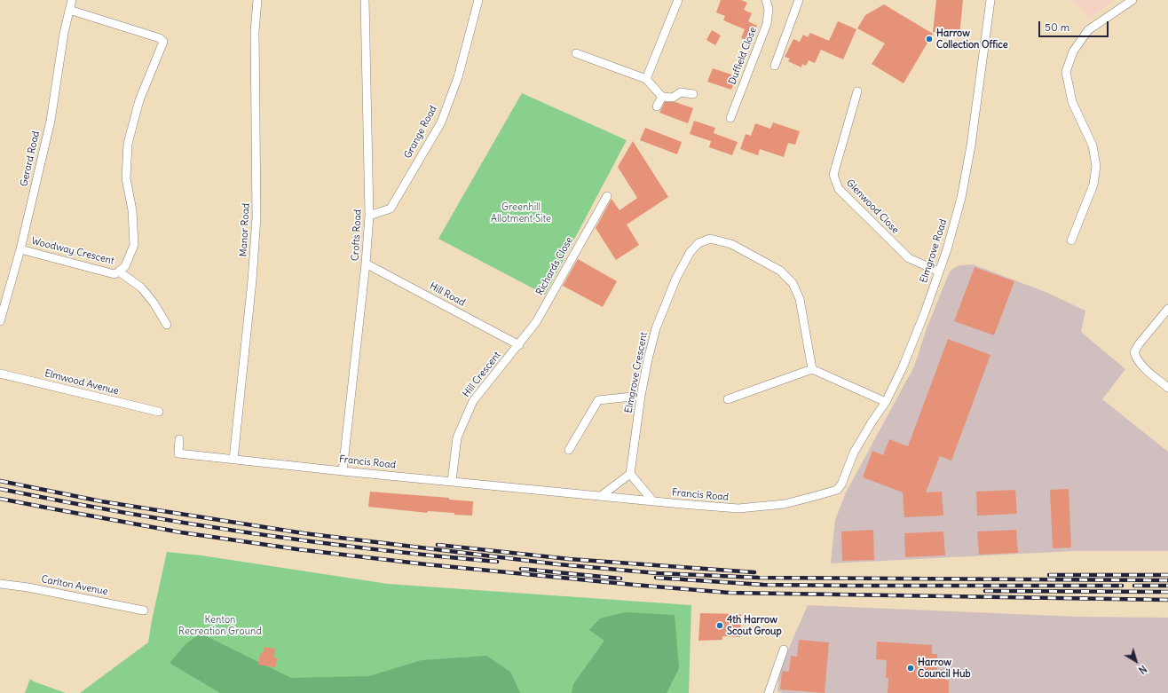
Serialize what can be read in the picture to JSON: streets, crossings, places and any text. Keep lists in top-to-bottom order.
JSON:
{
  "streets": {
    "street": [
      "Duffield Close",
      "Grange Road",
      "Gerard Road",
      "Glenwood Close",
      "Manor Road",
      "Crofts Road",
      "Woodway Crescent",
      "Elmgrove Road",
      "Richards Close",
      "Hill Road",
      "Elmgrove Crescent",
      "Hill Crescent",
      "Elmwood Avenue",
      "Francis Road",
      "Carlton Avenue"
    ]
  },
  "crossings": [
    ["Grange Road", "Crofts Road"],
    ["Gerard Road", "Woodway Crescent"],
    ["Glenwood Close", "Elmgrove Road"],
    ["Manor Road", "Francis Road"],
    ["Crofts Road", "Hill Road"],
    ["Crofts Road", "Francis Road"],
    ["Elmgrove Road", "Francis Road"],
    ["Richards Close", "Hill Road"],
    ["Richards Close", "Hill Crescent"],
    ["Hill Road", "Hill Crescent"],
    ["Hill Crescent", "Francis Road"]
  ],
  "parks": ["Greenhill Allotment Site", "Kenton Recreation Ground"],
  "places": ["Harrow Collection Office", "4th Harrow Scout Group", "Harrow Council Hub"],
  "scale_bar": "50 m",
  "north": "bottom right"
}
